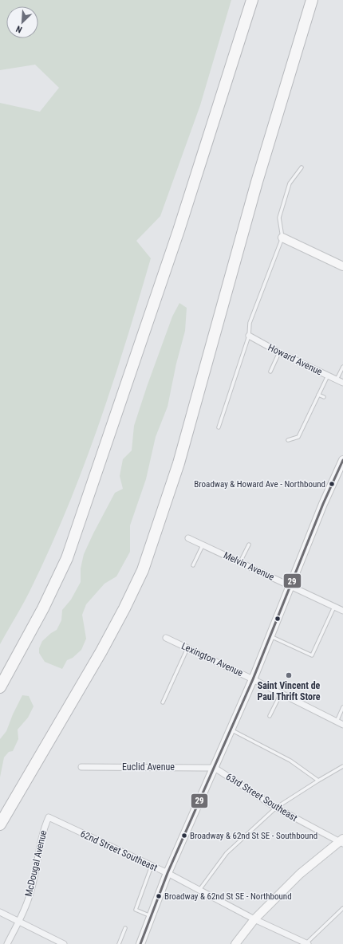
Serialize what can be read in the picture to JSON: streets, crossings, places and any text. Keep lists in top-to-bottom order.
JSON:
{
  "streets": {
    "street": [
      "Howard Avenue",
      "Melvin Avenue",
      "Lexington Avenue",
      "Euclid Avenue",
      "63rd Street Southeast",
      "62nd Street Southeast",
      "McDougal Avenue"
    ]
  },
  "crossings": [
    ["Euclid Avenue", "63rd Street Southeast"],
    ["62nd Street Southeast", "McDougal Avenue"]
  ],
  "places": [
    "Broadway & Howard Ave - Northbound",
    "Saint Vincent de Paul Thrift Store",
    "Broadway & 62nd St SE - Southbound",
    "Broadway & 62nd St SE - Northbound"
  ],
  "lines": ["transit line 29"],
  "north": "bottom left"
}
